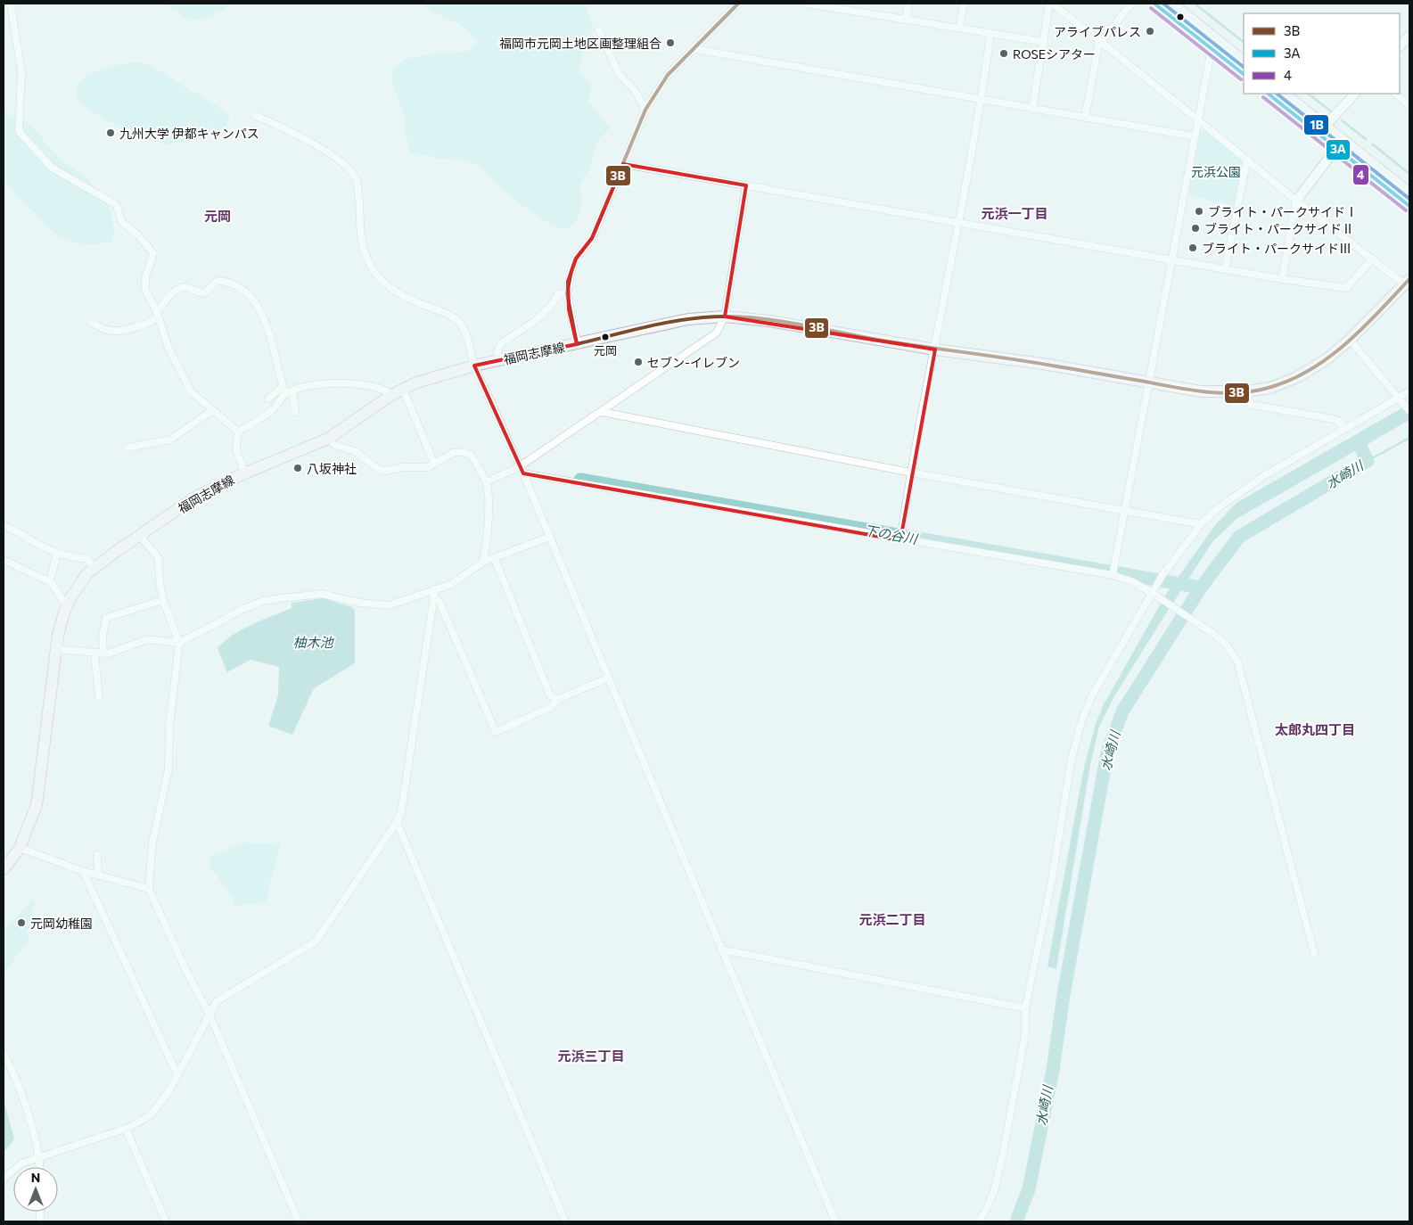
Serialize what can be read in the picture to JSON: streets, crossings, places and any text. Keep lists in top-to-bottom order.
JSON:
{
  "streets": {
    "main road": ["福岡志摩線"]
  },
  "districts": [
    "元浜一丁目",
    "元岡",
    "太郎丸四丁目",
    "元浜二丁目",
    "元浜三丁目"
  ],
  "water": ["水崎川", "下の谷川", "柚木池"],
  "parks": ["元浜公園"],
  "places": [
    "アライブパレス",
    "福岡市元岡土地区画整理組合",
    "ROSEシアター",
    "九州大学 伊都キャンパス",
    "ブライト・パークサイドⅠ",
    "ブライト・パークサイドⅡ",
    "ブライト・パークサイドⅢ",
    "元岡",
    "セブン-イレブン",
    "八坂神社",
    "元岡幼稚園"
  ],
  "lines": [
    "transit line 3B",
    "transit line 3A",
    "transit line 1B",
    "transit line 4"
  ],
  "legend": ["3B", "3A", "4"],
  "north": "top"
}
